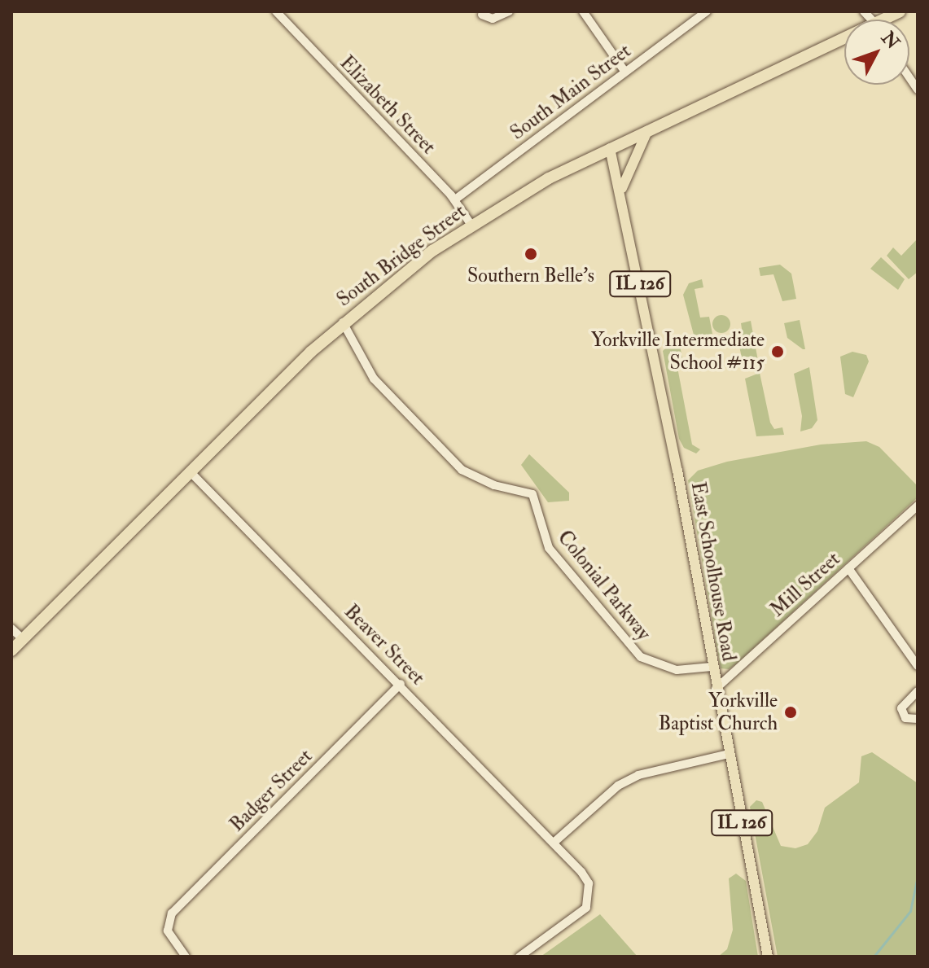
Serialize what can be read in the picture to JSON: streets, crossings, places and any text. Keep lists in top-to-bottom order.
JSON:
{
  "streets": {
    "highway": ["South Bridge Street"],
    "main road": ["IL 126", "East Schoolhouse Road"],
    "street": [
      "South Main Street",
      "Elizabeth Street",
      "Mill Street",
      "Colonial Parkway",
      "Beaver Street",
      "Badger Street"
    ]
  },
  "crossings": [
    ["South Main Street", "Elizabeth Street"],
    ["Elizabeth Street", "South Bridge Street"],
    ["South Bridge Street", "East Schoolhouse Road"],
    ["South Bridge Street", "Colonial Parkway"],
    ["South Bridge Street", "Beaver Street"],
    ["East Schoolhouse Road", "Mill Street"],
    ["East Schoolhouse Road", "Colonial Parkway"],
    ["Beaver Street", "Badger Street"]
  ],
  "places": ["Southern Belle's", "Yorkville Intermediate School #115", "Yorkville Baptist Church"],
  "north": "top right"
}
